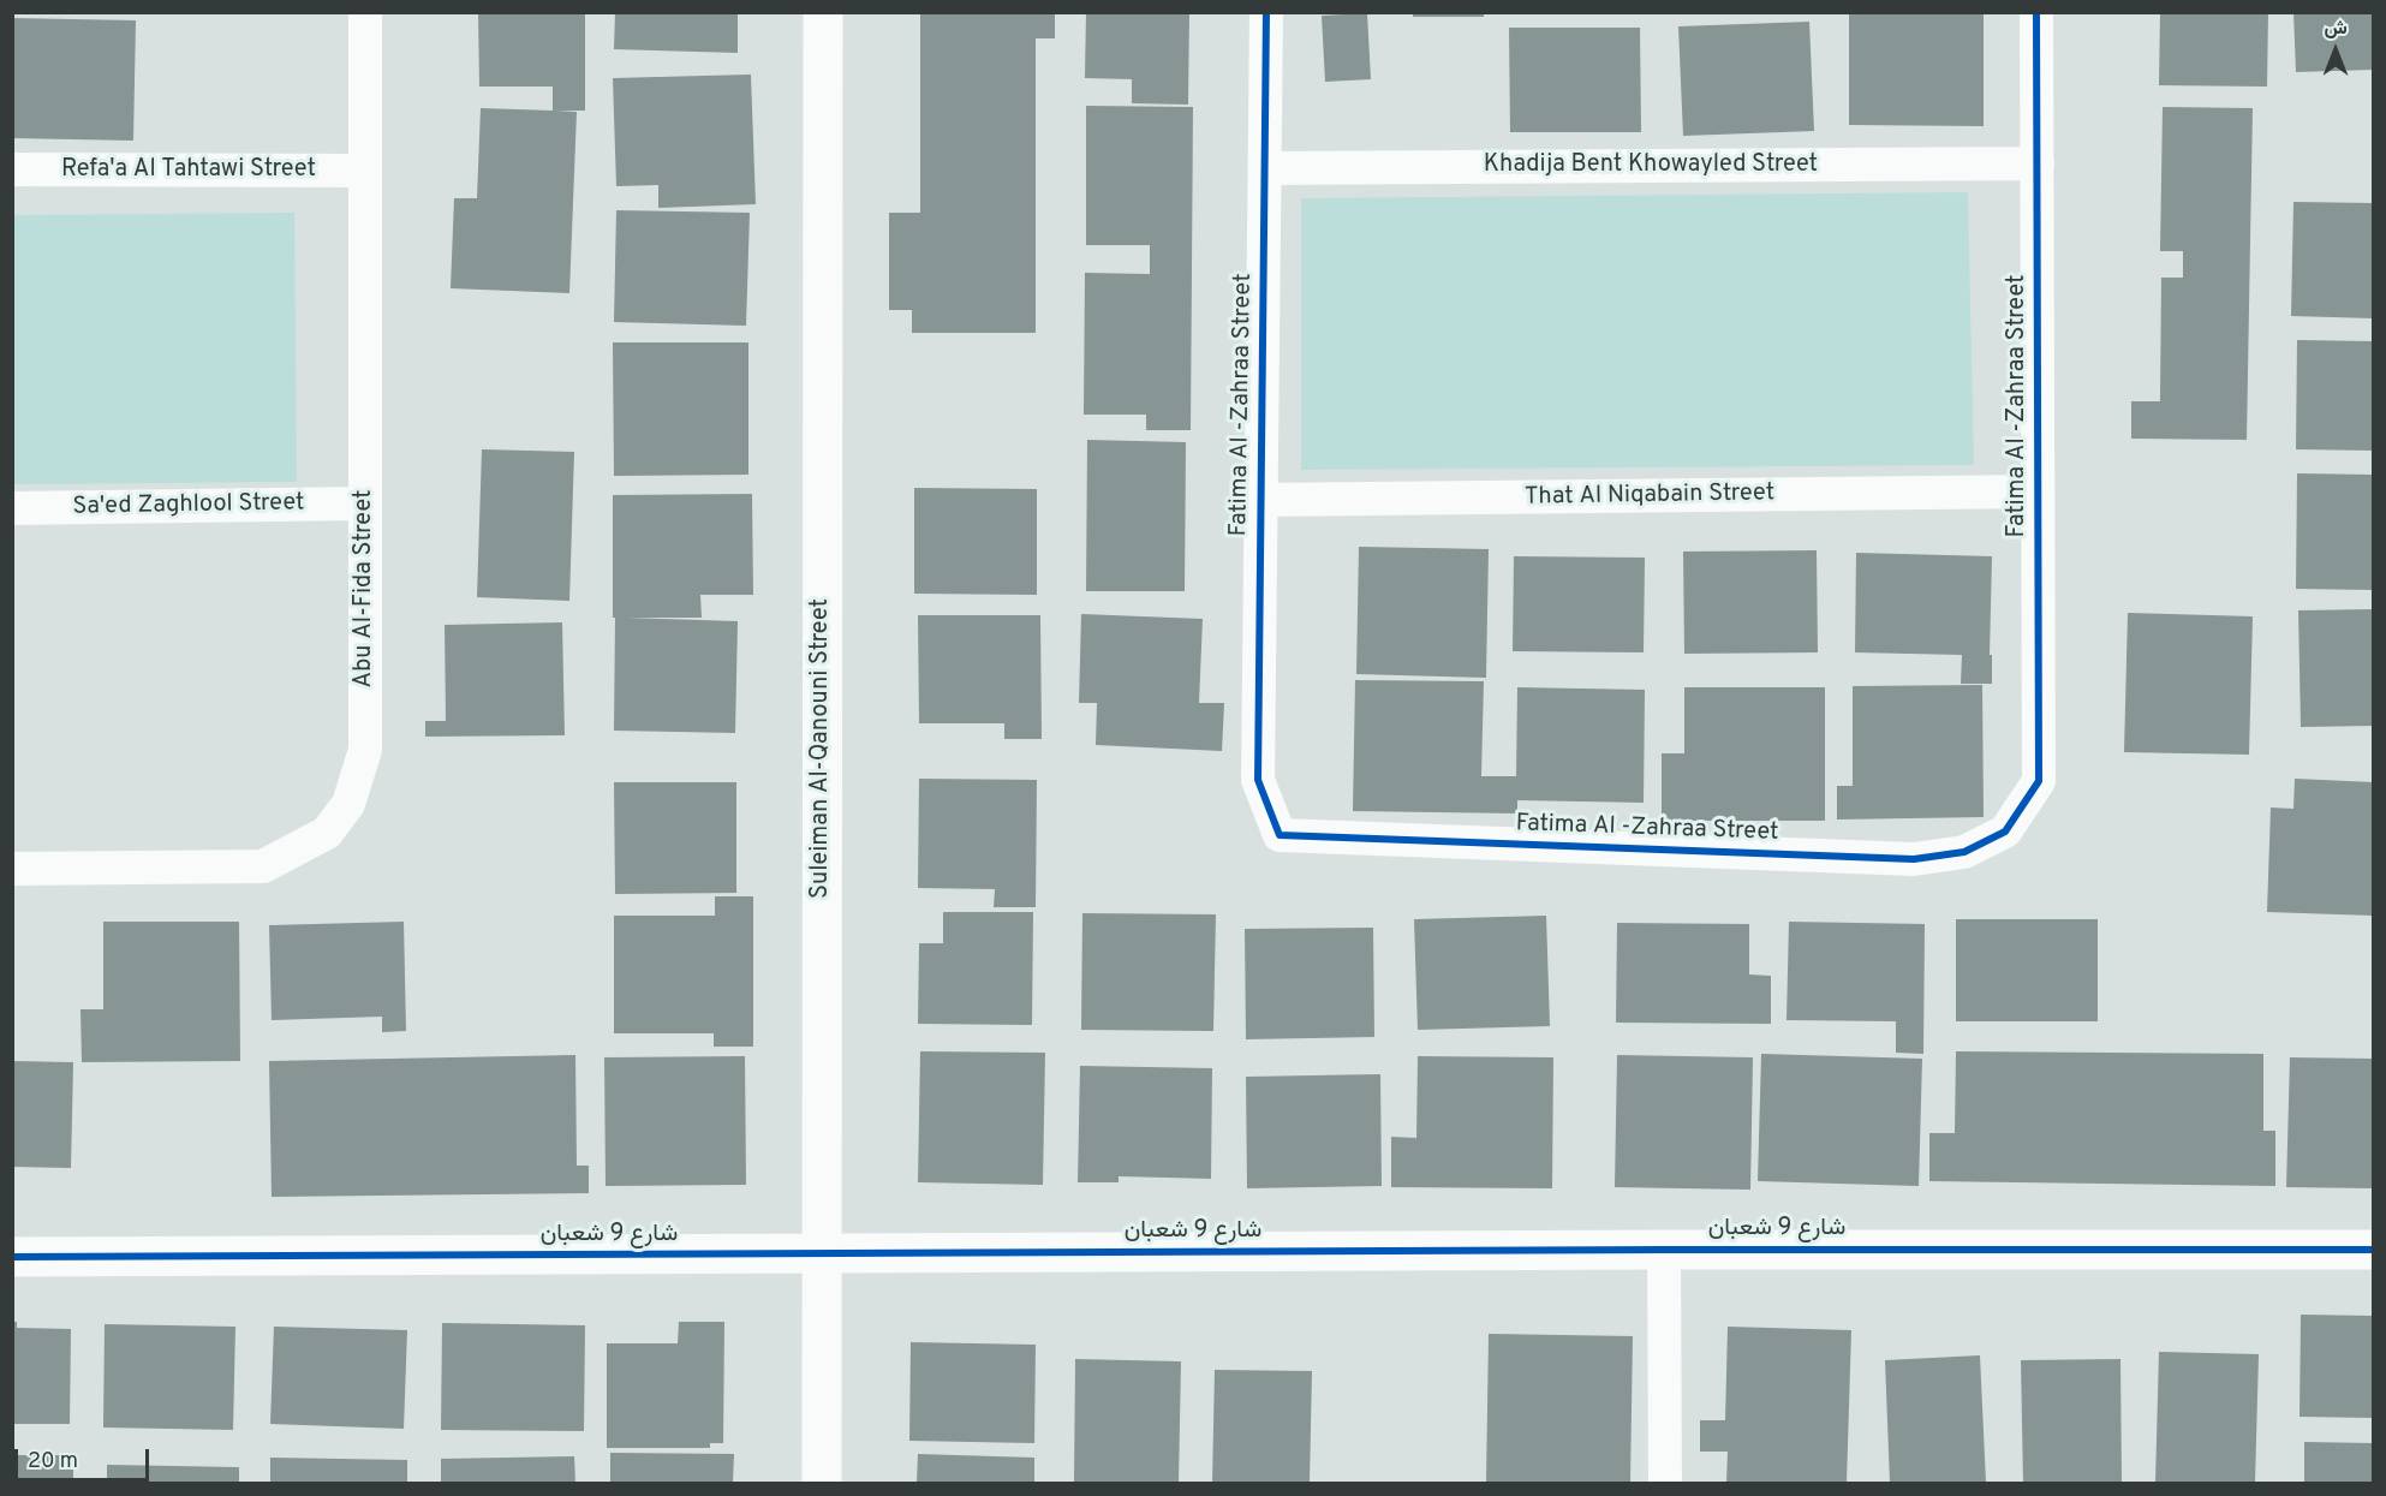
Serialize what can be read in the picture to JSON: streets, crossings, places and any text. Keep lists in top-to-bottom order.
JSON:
{
  "streets": {
    "street": [
      "Khadija Bent Khowayled Street",
      "Refa'a Al Tahtawi Street",
      "Fatima Al -Zahraa Street",
      "That Al Niqabain Street",
      "Sa'ed Zaghlool Street",
      "Abu Al-Fida Street",
      "Suleiman Al-Qanouni Street",
      "شارع 9 شعبان"
    ]
  },
  "crossings": [
    ["Khadija Bent Khowayled Street", "Fatima Al -Zahraa Street"],
    ["Refa'a Al Tahtawi Street", "Abu Al-Fida Street"],
    ["Fatima Al -Zahraa Street", "That Al Niqabain Street"],
    ["Sa'ed Zaghlool Street", "Abu Al-Fida Street"],
    ["Suleiman Al-Qanouni Street", "شارع 9 شعبان"]
  ],
  "scale_bar": "20 m",
  "north": "top"
}
